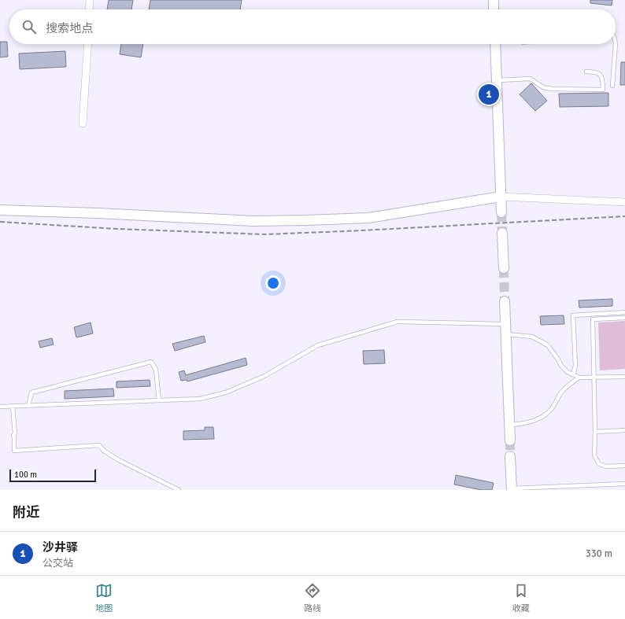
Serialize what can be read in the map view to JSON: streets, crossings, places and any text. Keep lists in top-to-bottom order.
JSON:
{
  "scale_bar": "100 m",
  "page": {
    "search": "搜索地点",
    "pins": "1",
    "scale": "100 m",
    "heading": "附近",
    "list": [
      {
        "mark": "1",
        "name": "沙井驿",
        "note": "公交站",
        "value": "330 m"
      }
    ],
    "nav": ["地图", "路线", "收藏"]
  }
}
